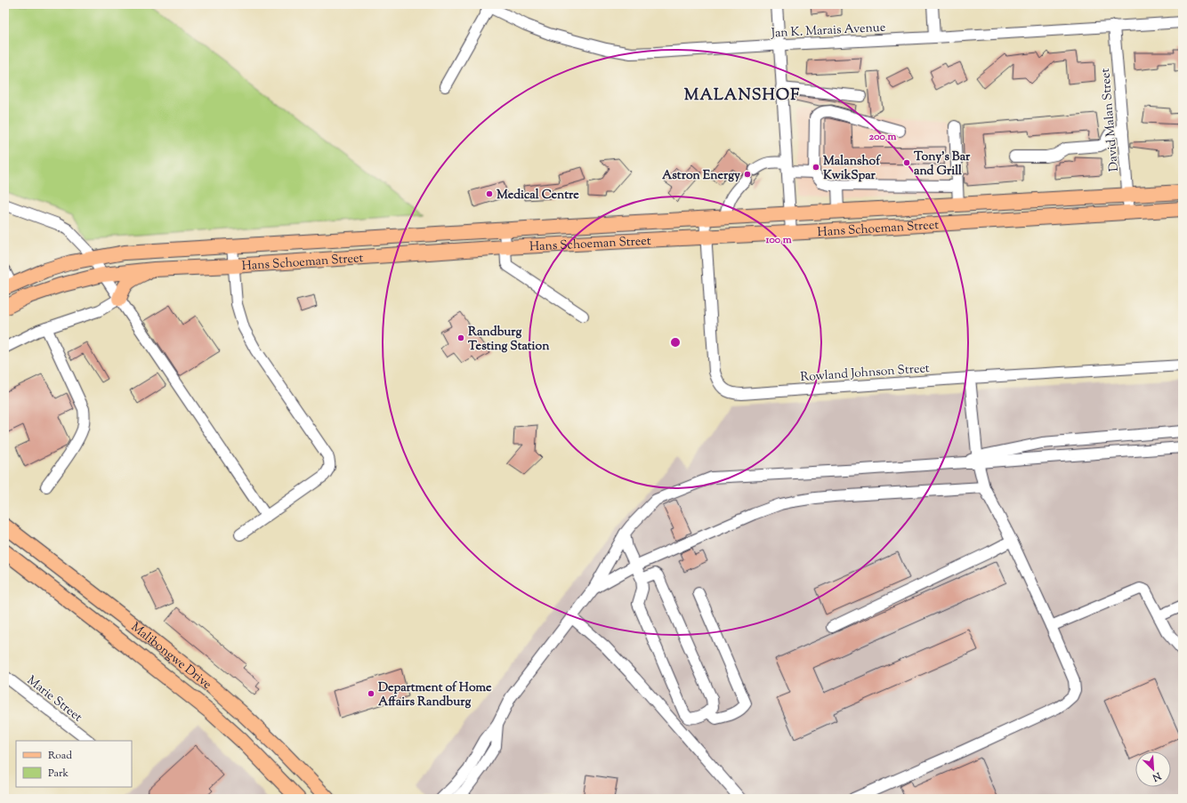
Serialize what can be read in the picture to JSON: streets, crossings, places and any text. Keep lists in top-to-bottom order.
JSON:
{
  "streets": {
    "main road": ["Hans Schoeman Street", "Malibongwe Drive"],
    "street": [
      "Jan K. Marais Avenue",
      "David Malan Street",
      "Rowland Johnson Street",
      "Marie Street"
    ]
  },
  "crossings": [
    ["Jan K. Marais Avenue", "David Malan Street"],
    ["David Malan Street", "Hans Schoeman Street"],
    ["Hans Schoeman Street", "Rowland Johnson Street"]
  ],
  "districts": ["MALANSHOF"],
  "places": [
    "Tony's Bar and Grill",
    "Malanshof KwikSpar",
    "Astron Energy",
    "Medical Centre",
    "Randburg Testing Station",
    "Department of Home Affairs Randburg"
  ],
  "legend": ["Road", "Park"],
  "north": "bottom right",
  "rings": ["200 m", "100 m"]
}
